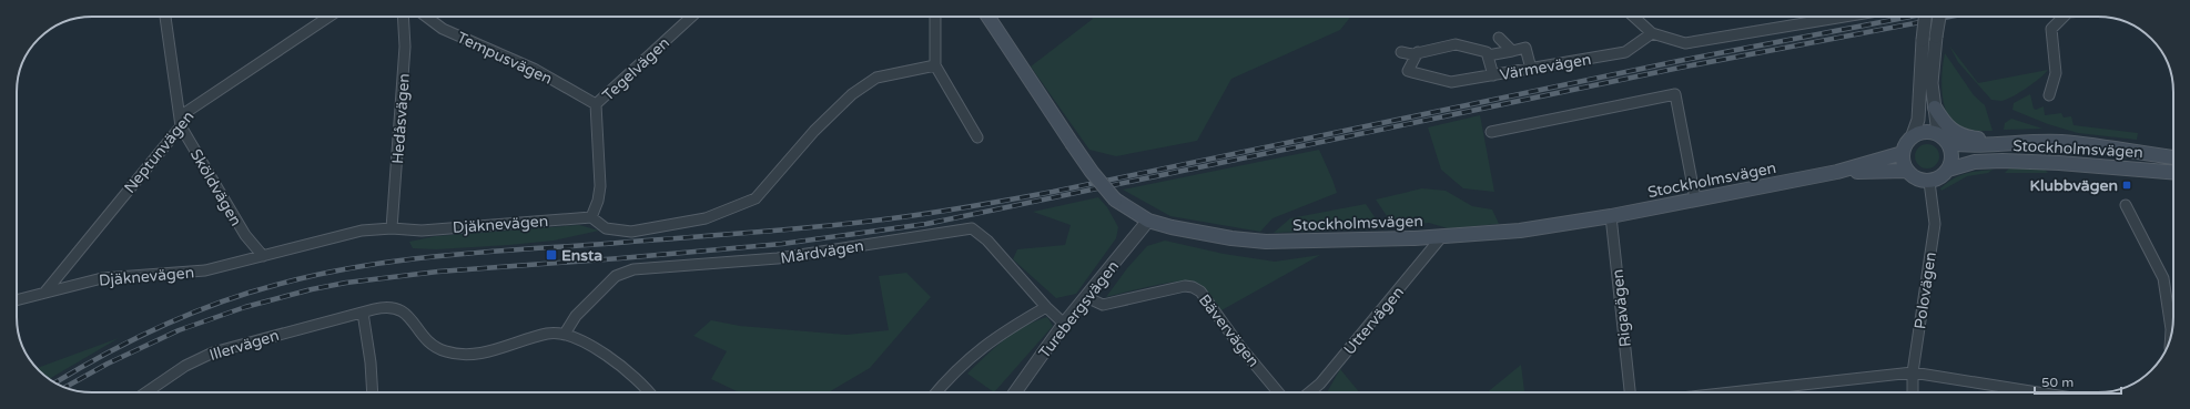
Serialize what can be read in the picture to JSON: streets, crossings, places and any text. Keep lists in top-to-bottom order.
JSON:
{
  "streets": {
    "main road": ["Stockholmsvägen"],
    "street": [
      "Tempusvägen",
      "Värmevägen",
      "Tegelvägen",
      "Hedåsvägen",
      "Neptunvägen",
      "Sköldvägen",
      "Djäknevägen",
      "Mårdvägen",
      "Polovägen",
      "Rigavägen",
      "Turebergsvägen",
      "Uttervägen",
      "Bävervägen",
      "Illervägen"
    ]
  },
  "crossings": [
    ["Tempusvägen", "Tegelvägen"],
    ["Tegelvägen", "Djäknevägen"],
    ["Hedåsvägen", "Djäknevägen"],
    ["Stockholmsvägen", "Polovägen"],
    ["Stockholmsvägen", "Rigavägen"],
    ["Stockholmsvägen", "Turebergsvägen"],
    ["Stockholmsvägen", "Uttervägen"],
    ["Neptunvägen", "Sköldvägen"],
    ["Neptunvägen", "Djäknevägen"],
    ["Sköldvägen", "Djäknevägen"],
    ["Mårdvägen", "Turebergsvägen"],
    ["Mårdvägen", "Illervägen"],
    ["Turebergsvägen", "Bävervägen"]
  ],
  "places": {
    "transit": ["Klubbvägen", "Ensta"]
  },
  "scale_bar": "50 m"
}
